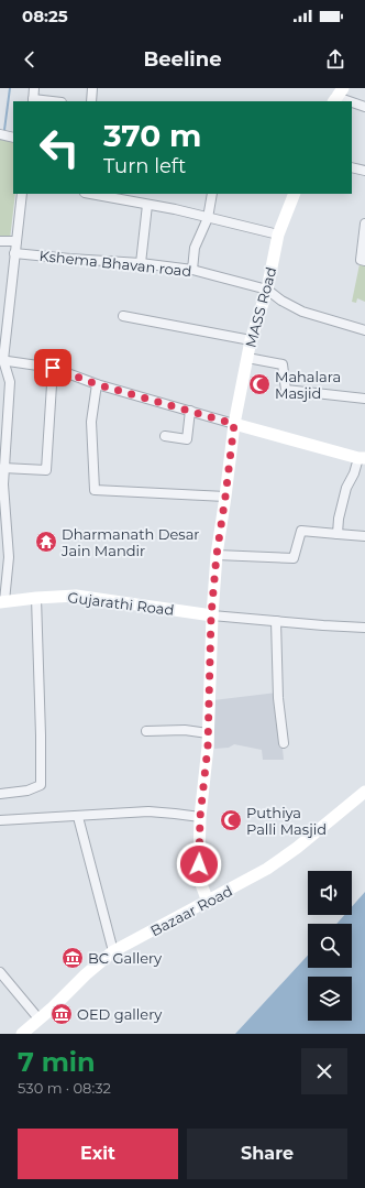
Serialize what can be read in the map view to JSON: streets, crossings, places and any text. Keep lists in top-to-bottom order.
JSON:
{
  "streets": {
    "street": [
      "Kshema Bhavan road",
      "MASS Road",
      "Gujarathi Road",
      "Bazaar Road"
    ]
  },
  "crossings": [
    ["Kshema Bhavan road", "MASS Road"],
    ["MASS Road", "Gujarathi Road"],
    ["MASS Road", "Bazaar Road"]
  ],
  "places": {
    "mosque": ["Mahalara Masjid", "Puthiya Palli Masjid"],
    "temple": ["Dharmanath Desar Jain Mandir"],
    "museum": ["BC Gallery", "OED gallery"]
  },
  "page": {
    "status": "08:25",
    "header": "Beeline",
    "turn": ["370 m", "Turn left"],
    "heading": ["7 min", "530 m · 08:32"],
    "buttons": ["Exit", "Share"]
  }
}
